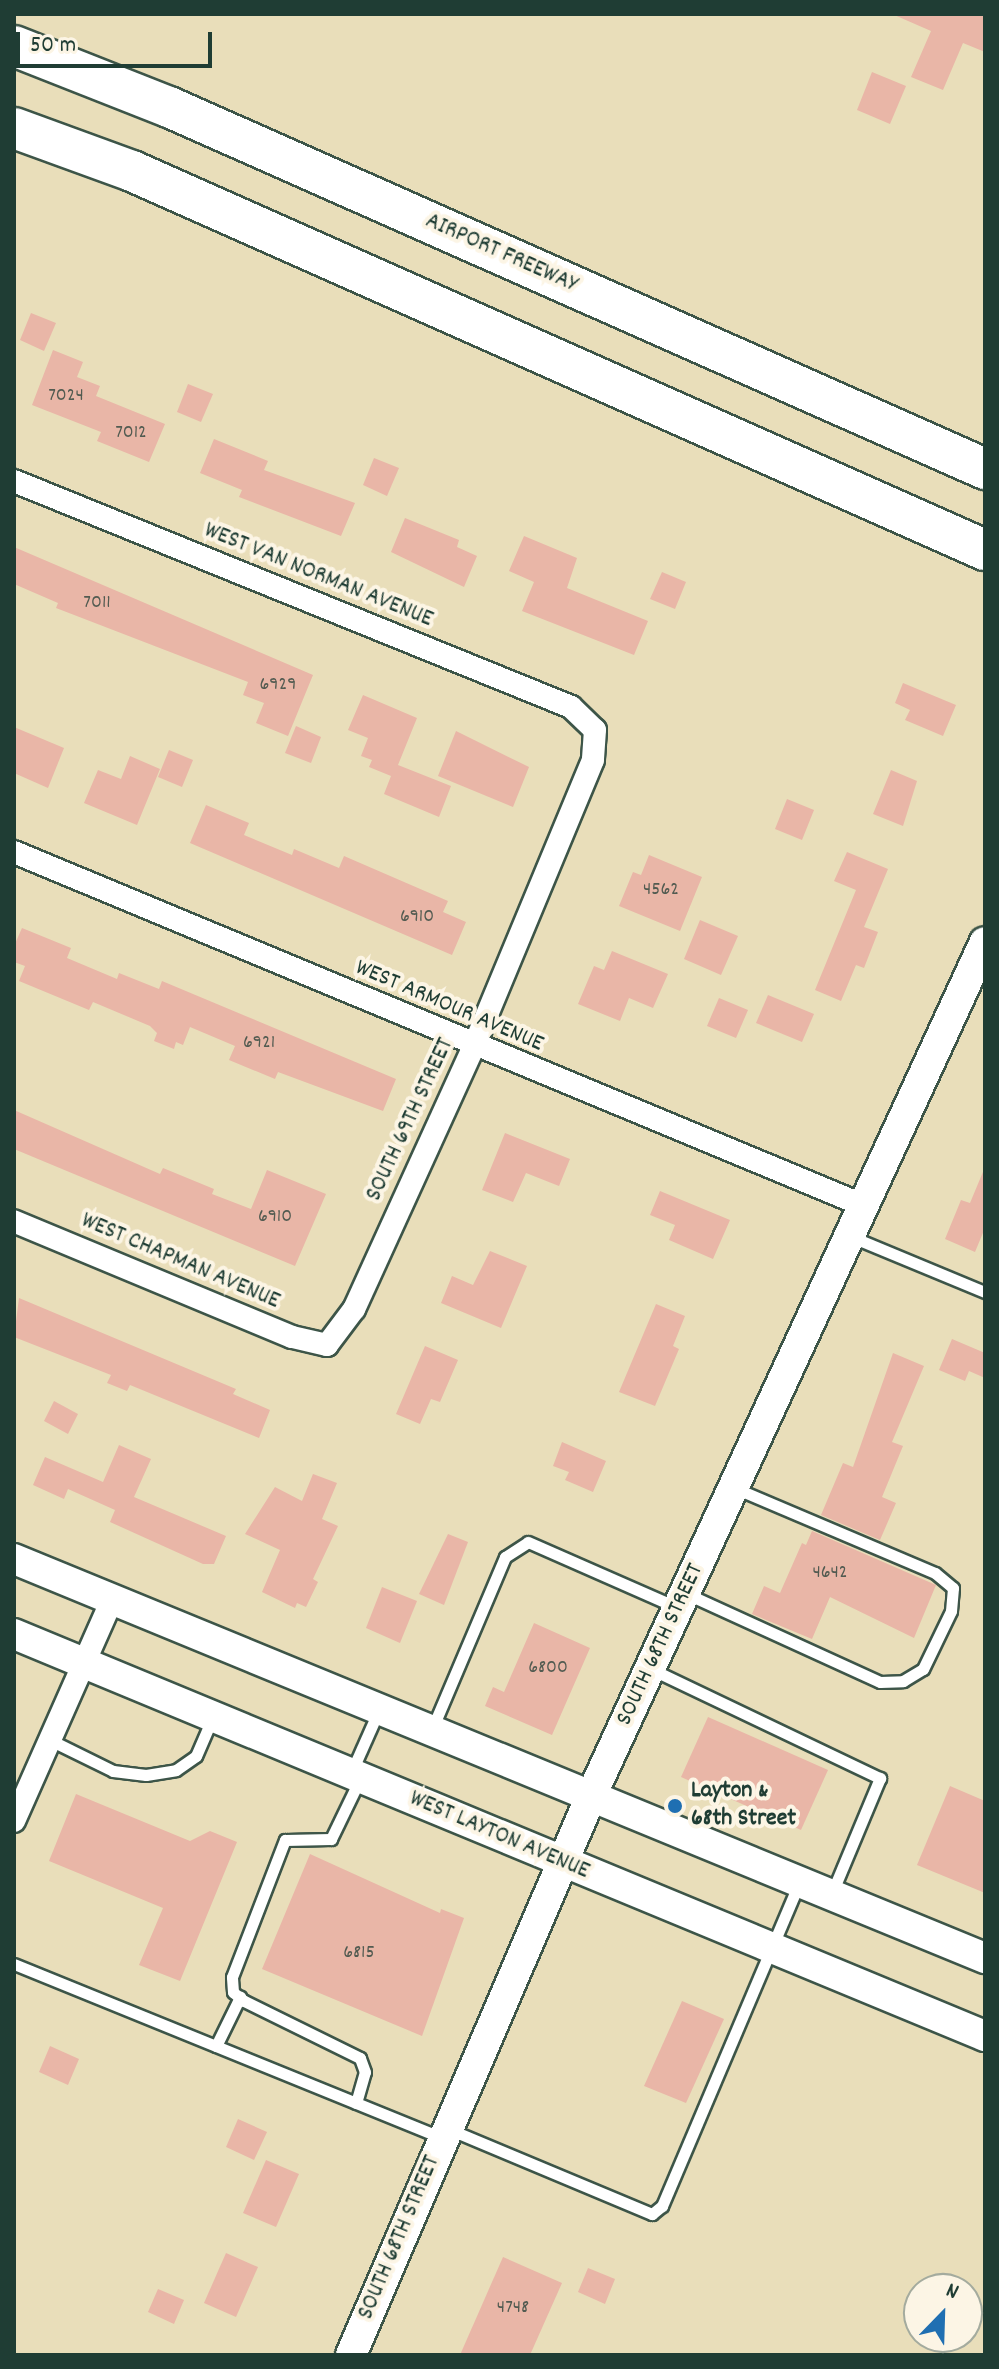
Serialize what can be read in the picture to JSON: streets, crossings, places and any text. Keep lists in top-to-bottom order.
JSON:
{
  "streets": {
    "highway": ["AIRPORT FREEWAY"],
    "main road": ["SOUTH 68TH STREET", "WEST LAYTON AVENUE"],
    "street": [
      "WEST VAN NORMAN AVENUE",
      "WEST ARMOUR AVENUE",
      "SOUTH 69TH STREET",
      "WEST CHAPMAN AVENUE"
    ]
  },
  "crossings": [
    ["WEST VAN NORMAN AVENUE", "SOUTH 69TH STREET"],
    ["WEST ARMOUR AVENUE", "SOUTH 69TH STREET"],
    ["WEST ARMOUR AVENUE", "SOUTH 68TH STREET"],
    ["SOUTH 69TH STREET", "WEST CHAPMAN AVENUE"],
    ["SOUTH 68TH STREET", "WEST LAYTON AVENUE"]
  ],
  "places": ["Layton & 68th Street"],
  "house_numbers": [
    "7024",
    "7012",
    "7011",
    "6929",
    "4562",
    "6910",
    "6921",
    "6910",
    "4642",
    "6800",
    "6815",
    "4748"
  ],
  "scale_bar": "50 m",
  "north": "top right"
}
